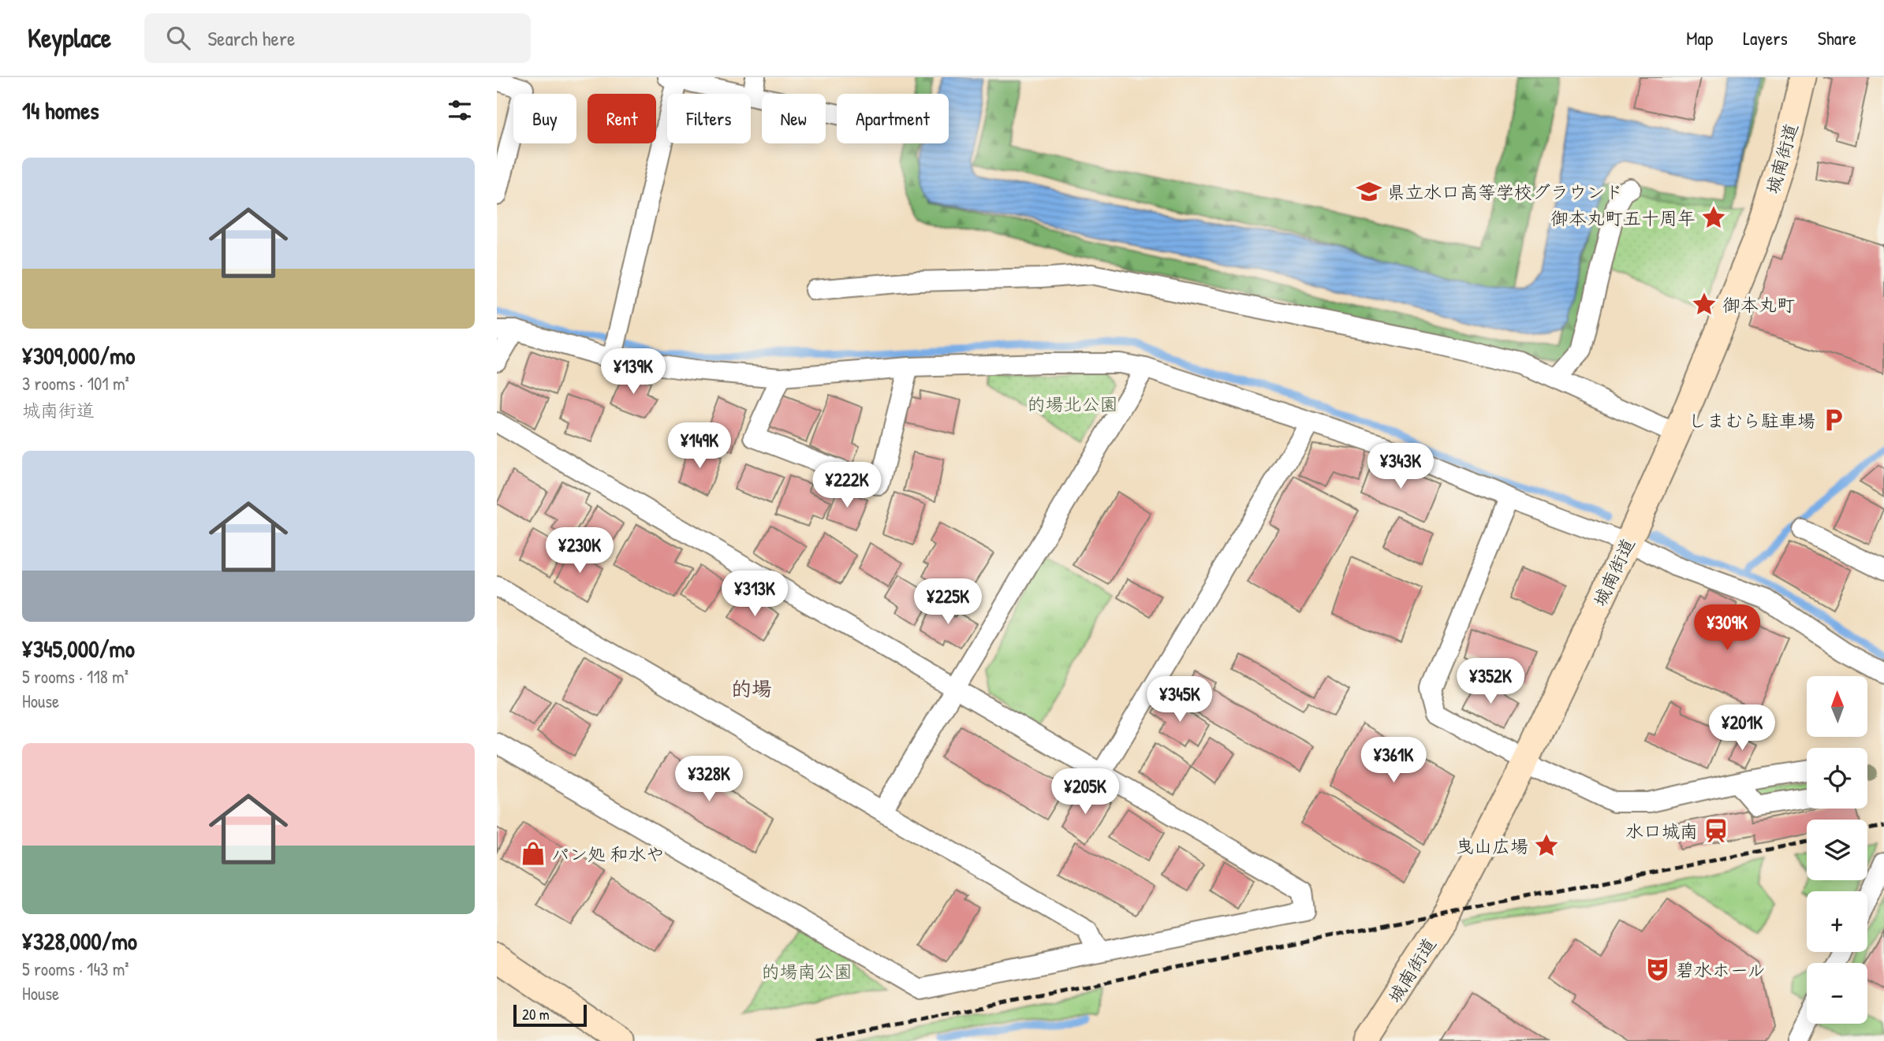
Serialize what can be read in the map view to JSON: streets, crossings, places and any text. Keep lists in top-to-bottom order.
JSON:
{
  "streets": {
    "street": ["城南街道"]
  },
  "districts": ["的場"],
  "parks": ["的場北公園", "的場南公園"],
  "places": {
    "school or university": ["県立水口高等学校グラウンド"],
    "place": ["御本丸町五十周年", "御本丸町", "曳山広場"],
    "parking": ["しまむら駐車場"],
    "station": ["水口城南"],
    "shop": ["パン処 和水や"],
    "theatre": ["碧水ホール"]
  },
  "scale_bar": "20 m",
  "north": "top",
  "page": {
    "header": "Keyplace",
    "search": "Search here",
    "nav": ["Map", "Layers", "Share"],
    "heading": "14 homes",
    "chip": [
      "Buy",
      "Rent",
      "Filters",
      "New",
      "Apartment"
    ],
    "list": [
      {
        "name": "¥309,000/mo",
        "note": "3 rooms · 101 m² · 城南街道"
      },
      {
        "name": "¥345,000/mo",
        "note": "5 rooms · 118 m² · House"
      },
      {
        "name": "¥328,000/mo",
        "note": "5 rooms · 143 m² · House"
      }
    ],
    "price": [
      "¥139K",
      "¥149K",
      "¥343K",
      "¥222K",
      "¥230K",
      "¥313K",
      "¥225K",
      "¥309K",
      "¥352K",
      "¥345K",
      "¥201K",
      "¥361K",
      "¥328K",
      "¥205K"
    ],
    "map_buttons": ["+", "−"],
    "scale": "20 m"
  }
}
